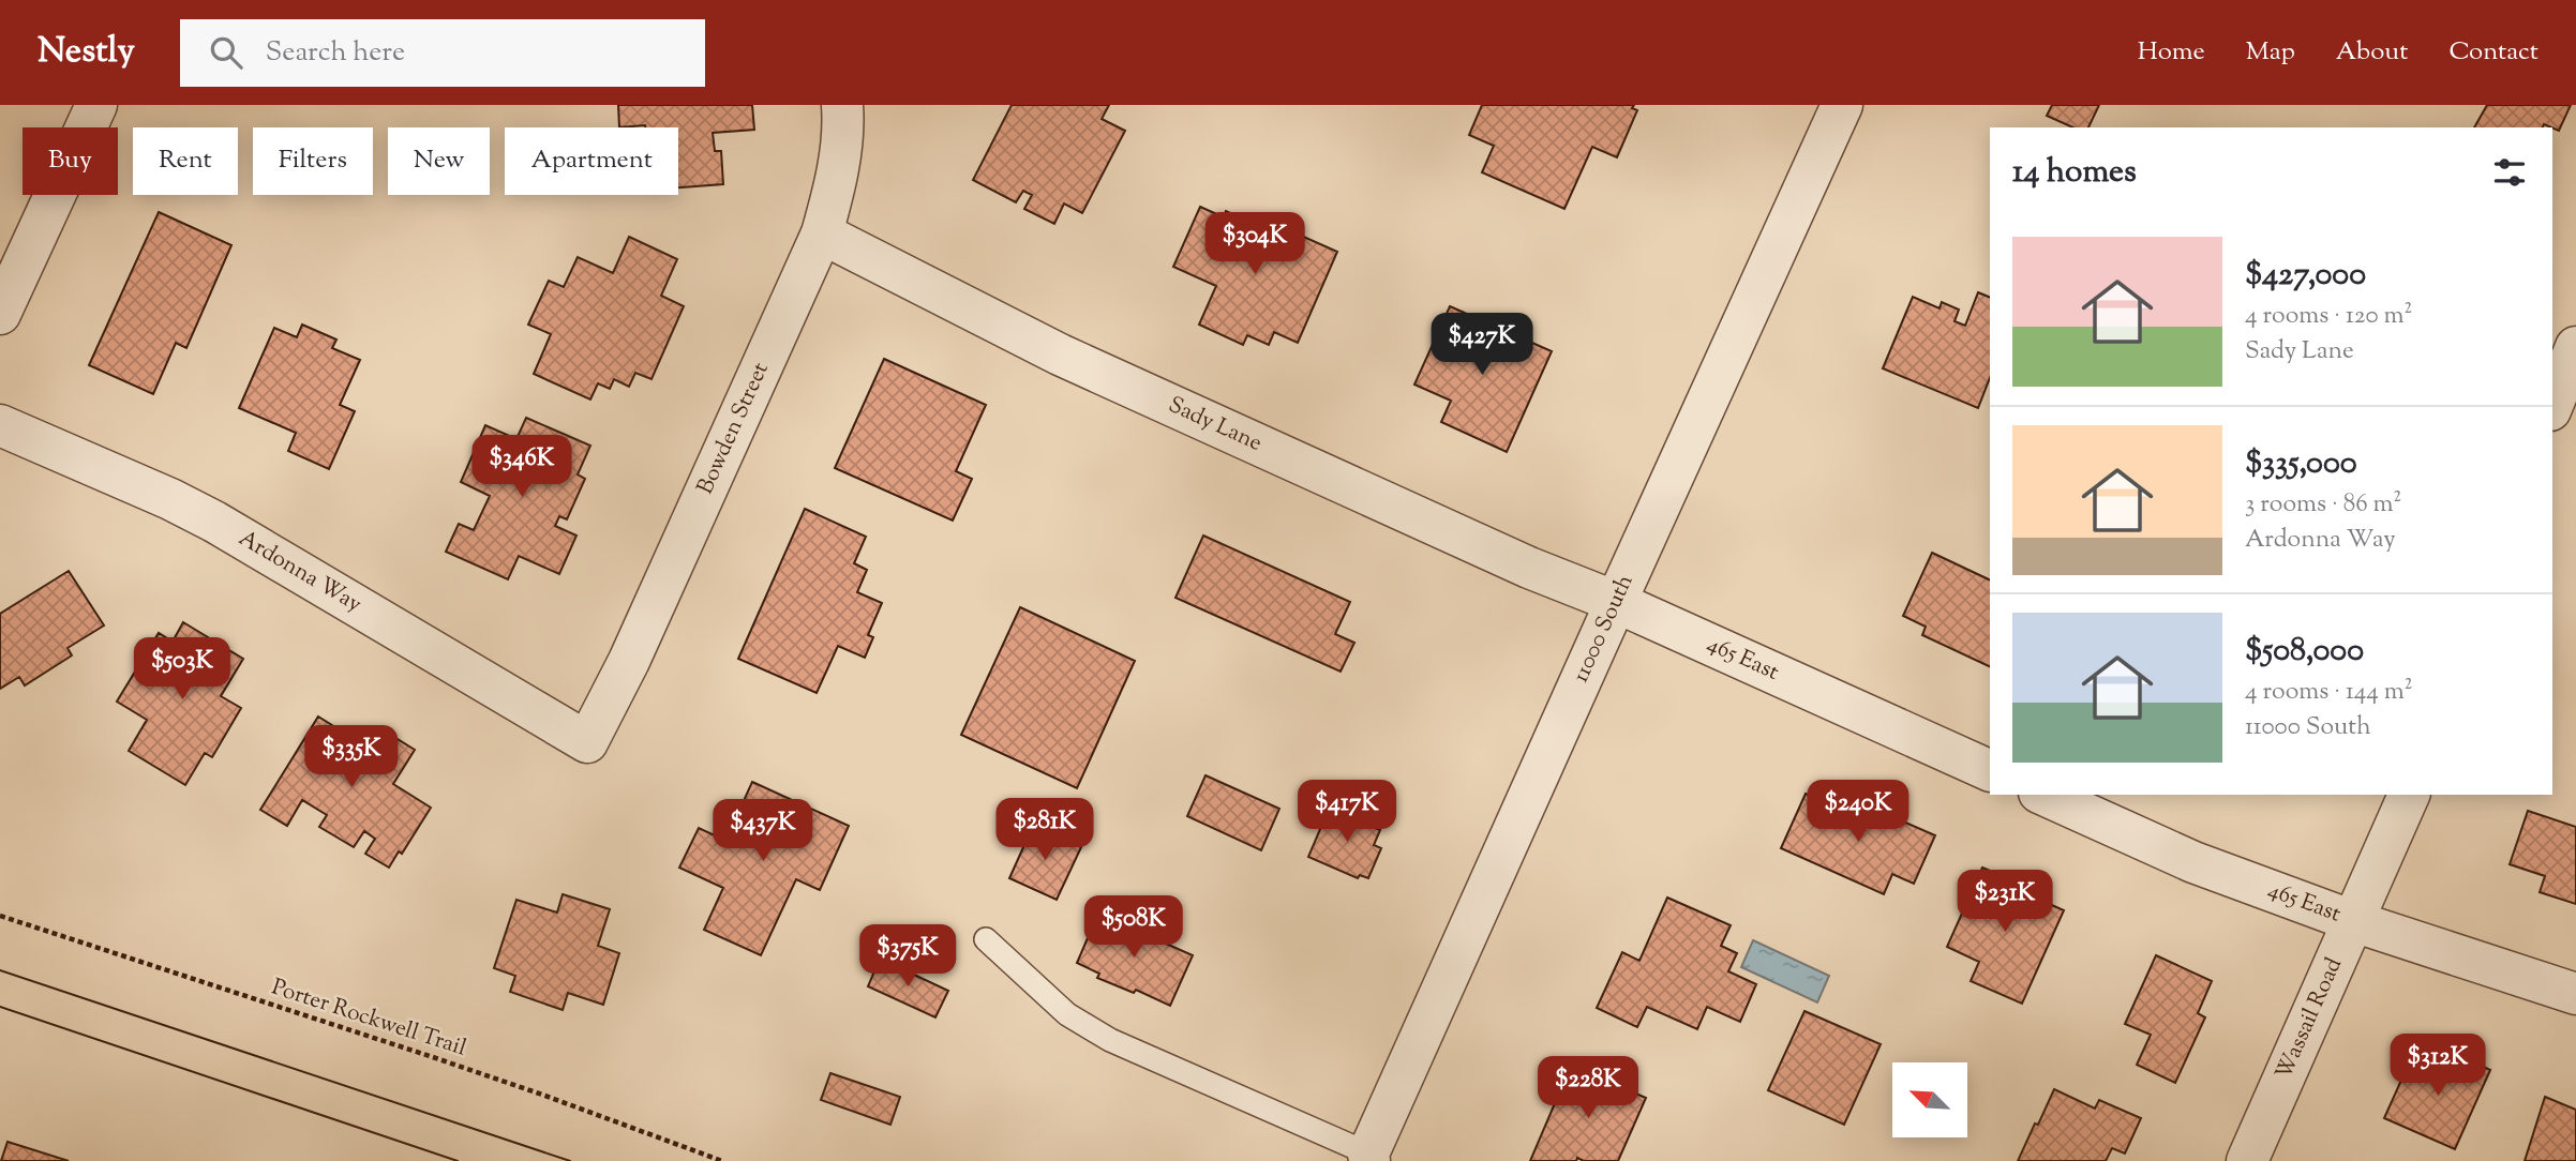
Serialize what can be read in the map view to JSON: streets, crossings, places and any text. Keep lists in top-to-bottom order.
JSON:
{
  "streets": {
    "street": [
      "Sady Lane",
      "Bowden Street",
      "Ardonna Way",
      "11000 South",
      "465 East",
      "Wassail Road"
    ],
    "path": ["Porter Rockwell Trail"]
  },
  "crossings": [
    ["Sady Lane", "Bowden Street"],
    ["Sady Lane", "11000 South"],
    ["Sady Lane", "465 East"],
    ["Bowden Street", "Ardonna Way"],
    ["11000 South", "465 East"],
    ["465 East", "Wassail Road"]
  ],
  "north": "top left",
  "page": {
    "header": "Nestly",
    "search": "Search here",
    "nav": [
      "Home",
      "Map",
      "About",
      "Contact"
    ],
    "chip": [
      "Buy",
      "Rent",
      "Filters",
      "New",
      "Apartment"
    ],
    "heading": "14 homes",
    "price": [
      "$304K",
      "$427K",
      "$346K",
      "$503K",
      "$335K",
      "$417K",
      "$240K",
      "$281K",
      "$437K",
      "$231K",
      "$508K",
      "$375K",
      "$312K",
      "$228K"
    ],
    "list": [
      {
        "name": "$427,000",
        "note": "4 rooms · 120 m² · Sady Lane"
      },
      {
        "name": "$335,000",
        "note": "3 rooms · 86 m² · Ardonna Way"
      },
      {
        "name": "$508,000",
        "note": "4 rooms · 144 m² · 11000 South"
      }
    ]
  }
}
